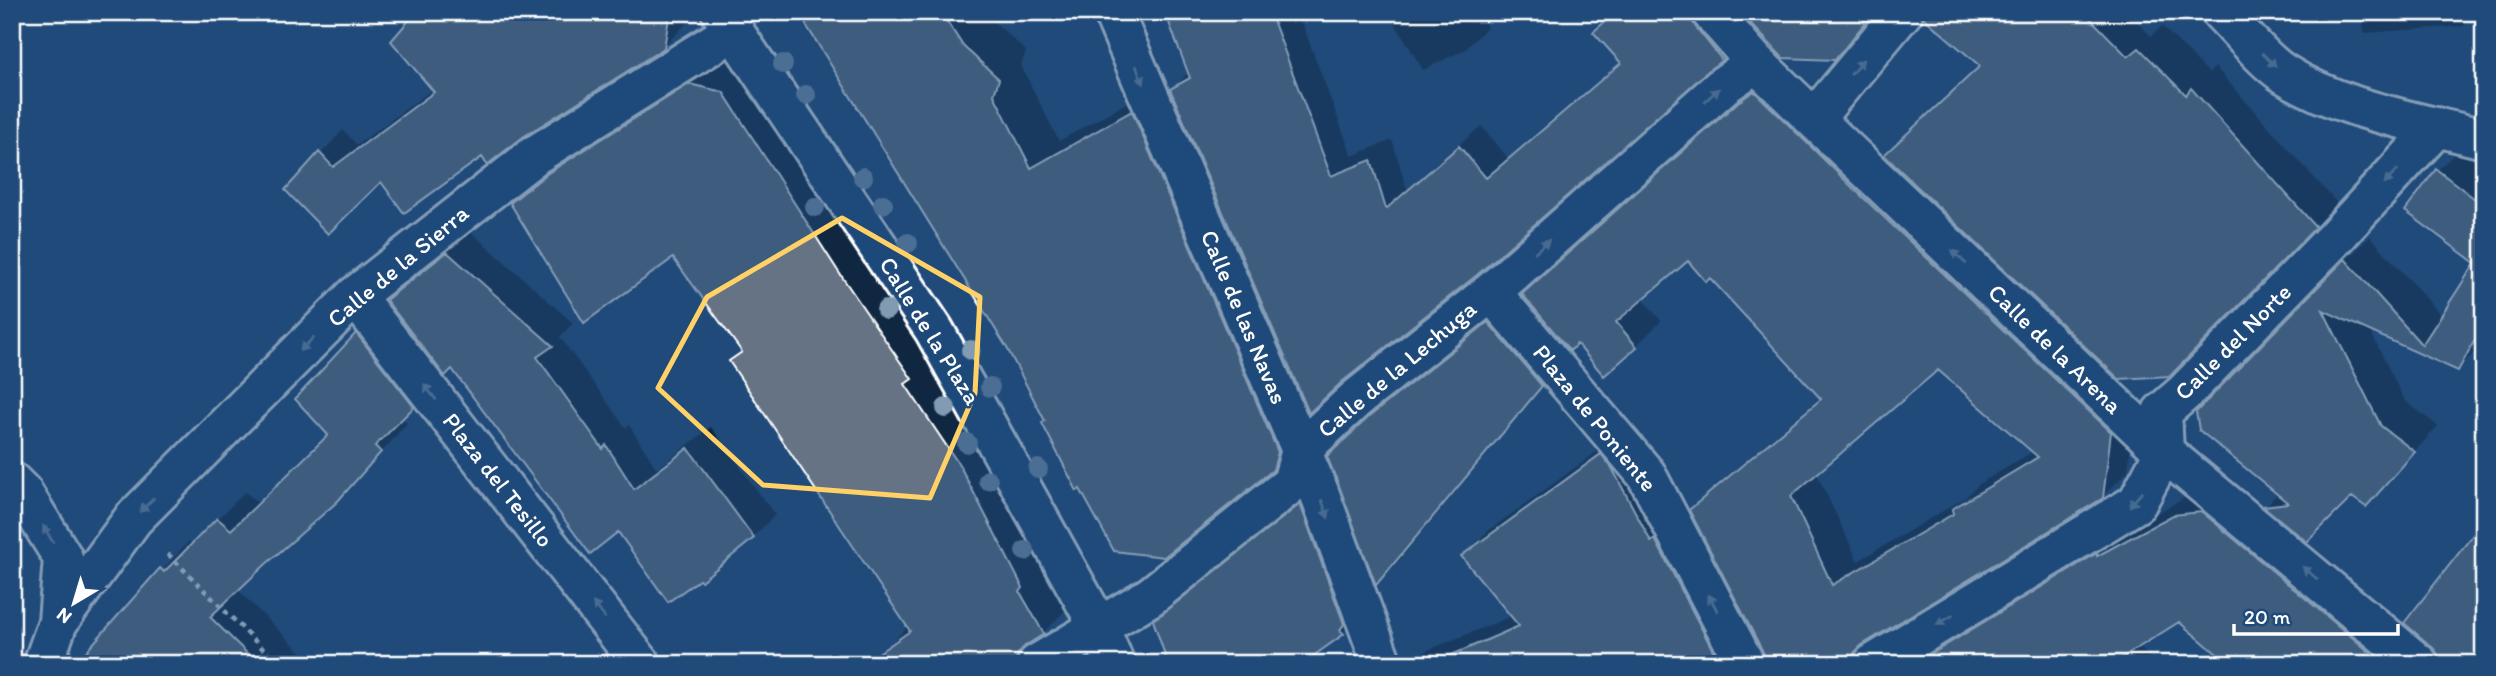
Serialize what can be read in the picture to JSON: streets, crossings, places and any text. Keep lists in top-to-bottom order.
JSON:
{
  "streets": {
    "street": [
      "Calle de la Sierra",
      "Calle de las Navas",
      "Calle de la Plaza",
      "Calle del Norte",
      "Calle de la Arena",
      "Calle de la Lechuga",
      "Plaza de Poniente",
      "Plaza del Tesillo"
    ]
  },
  "crossings": [
    ["Calle de la Sierra", "Calle de la Plaza"],
    ["Calle de la Sierra", "Plaza del Tesillo"],
    ["Calle de las Navas", "Calle de la Lechuga"],
    ["Calle de la Plaza", "Calle de la Lechuga"],
    ["Calle del Norte", "Calle de la Arena"],
    ["Calle de la Arena", "Calle de la Lechuga"],
    ["Calle de la Lechuga", "Plaza de Poniente"]
  ],
  "one_way": [
    "Calle de las Navas",
    "Calle del Norte",
    "Calle de la Arena",
    "Calle de la Lechuga",
    "Plaza de Poniente",
    "Plaza del Tesillo"
  ],
  "scale_bar": "20 m",
  "north": "bottom left"
}
